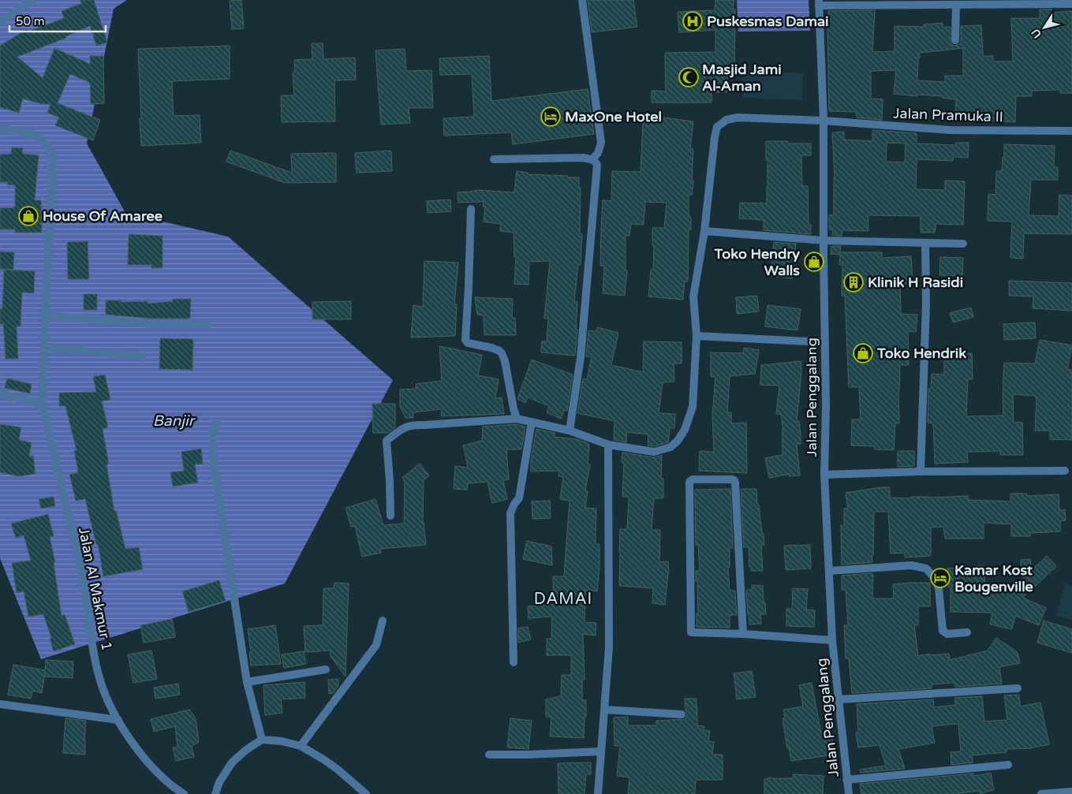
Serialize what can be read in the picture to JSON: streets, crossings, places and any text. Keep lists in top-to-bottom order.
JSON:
{
  "streets": {
    "street": ["Jalan Pramuka II", "Jalan Penggalang", "Jalan Al Makmur 1"]
  },
  "crossings": [
    ["Jalan Pramuka II", "Jalan Penggalang"]
  ],
  "districts": ["DAMAI"],
  "water": ["Banjir"],
  "places": {
    "hospital": ["Puskesmas Damai"],
    "mosque": ["Masjid Jami Al-Aman"],
    "hotel": ["MaxOne Hotel", "Kamar Kost Bougenville"],
    "shop": ["House Of Amaree", "Toko Hendry Walls", "Toko Hendrik"],
    "building": ["Klinik H Rasidi"]
  },
  "scale_bar": "50 m",
  "north": "bottom left"
}
